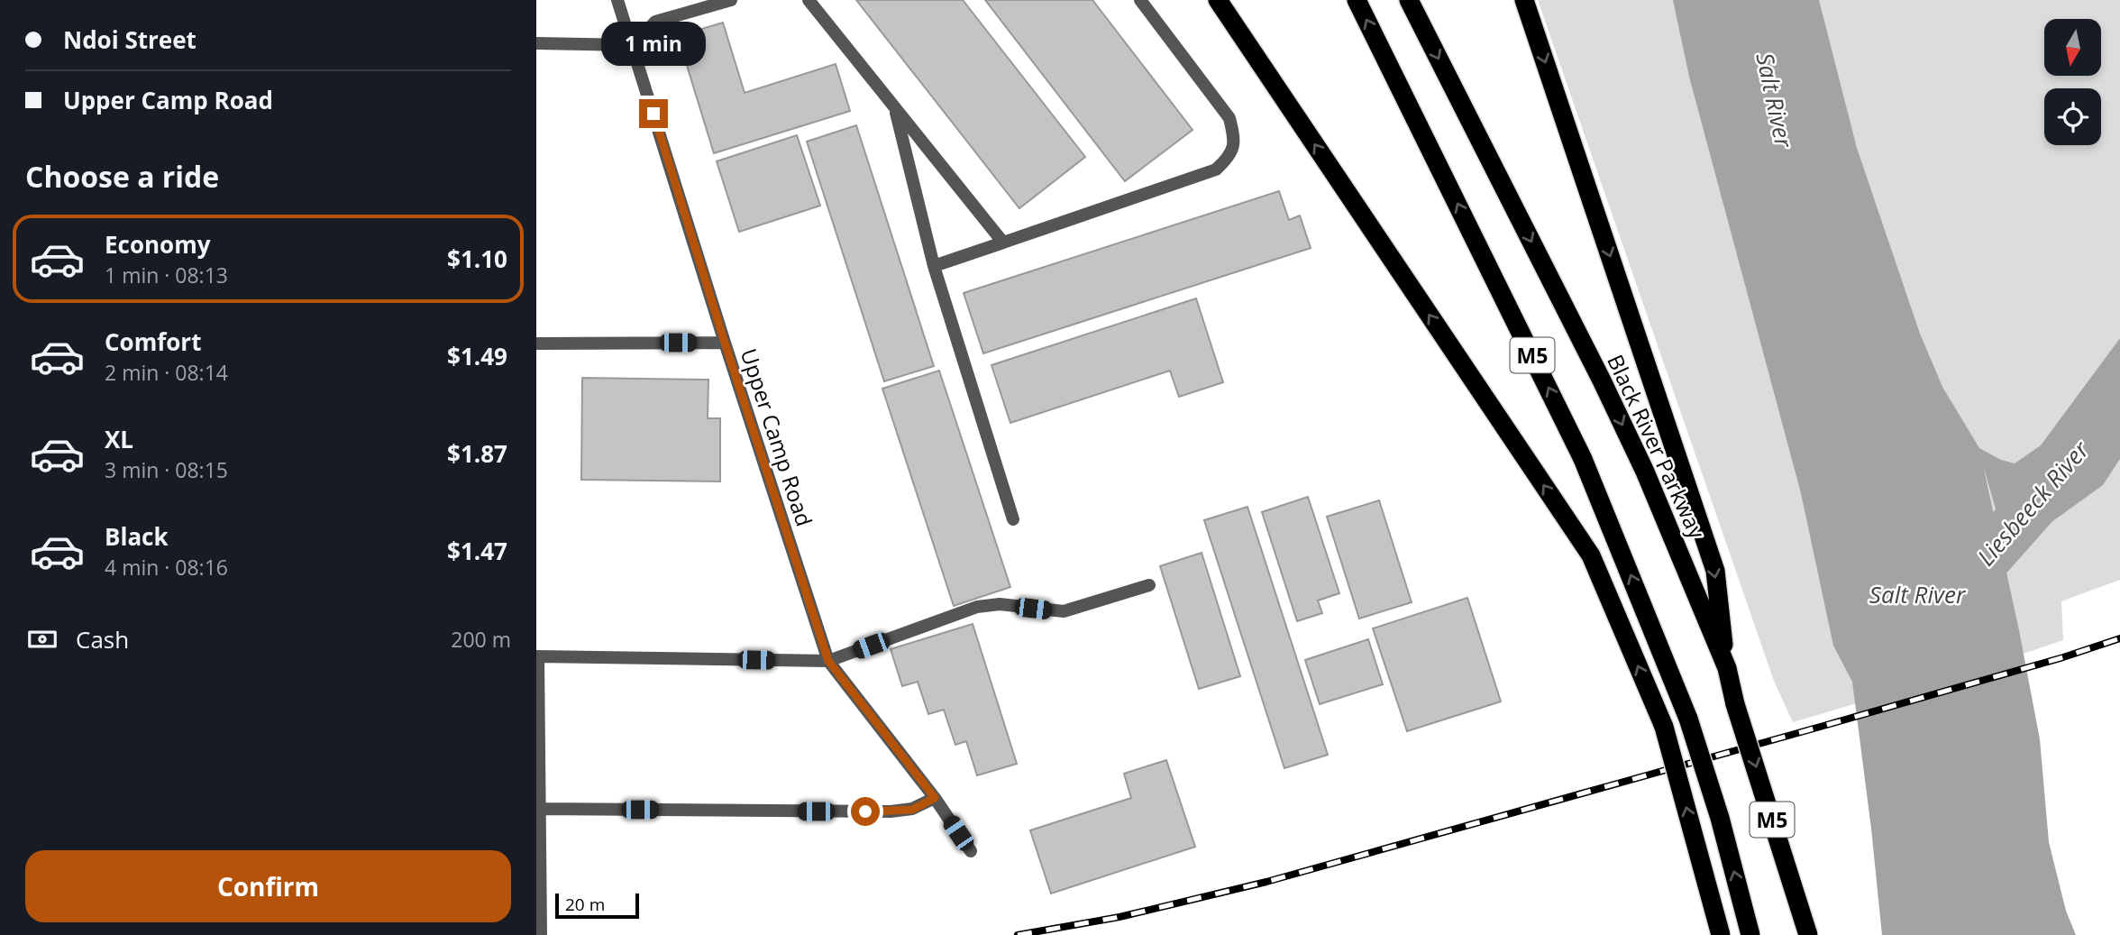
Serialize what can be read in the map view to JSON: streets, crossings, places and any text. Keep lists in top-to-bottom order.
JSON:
{
  "streets": {
    "highway": ["M5", "Black River Parkway"],
    "street": ["Upper Camp Road"]
  },
  "water": ["Salt River", "Liesbeeck River"],
  "scale_bar": "20 m",
  "north": "bottom",
  "page": {
    "banner": ["Ndoi Street", "Upper Camp Road"],
    "bubble": "1 min",
    "heading": "Choose a ride",
    "list": [
      {
        "name": "Economy",
        "note": "1 min · 08:13",
        "value": "$1.10"
      },
      {
        "name": "Comfort",
        "note": "2 min · 08:14",
        "value": "$1.49"
      },
      {
        "name": "XL",
        "note": "3 min · 08:15",
        "value": "$1.87"
      },
      {
        "name": "Black",
        "note": "4 min · 08:16",
        "value": "$1.47"
      }
    ],
    "pay": ["Cash", "200 m"],
    "buttons": "Confirm",
    "scale": "20 m"
  }
}
